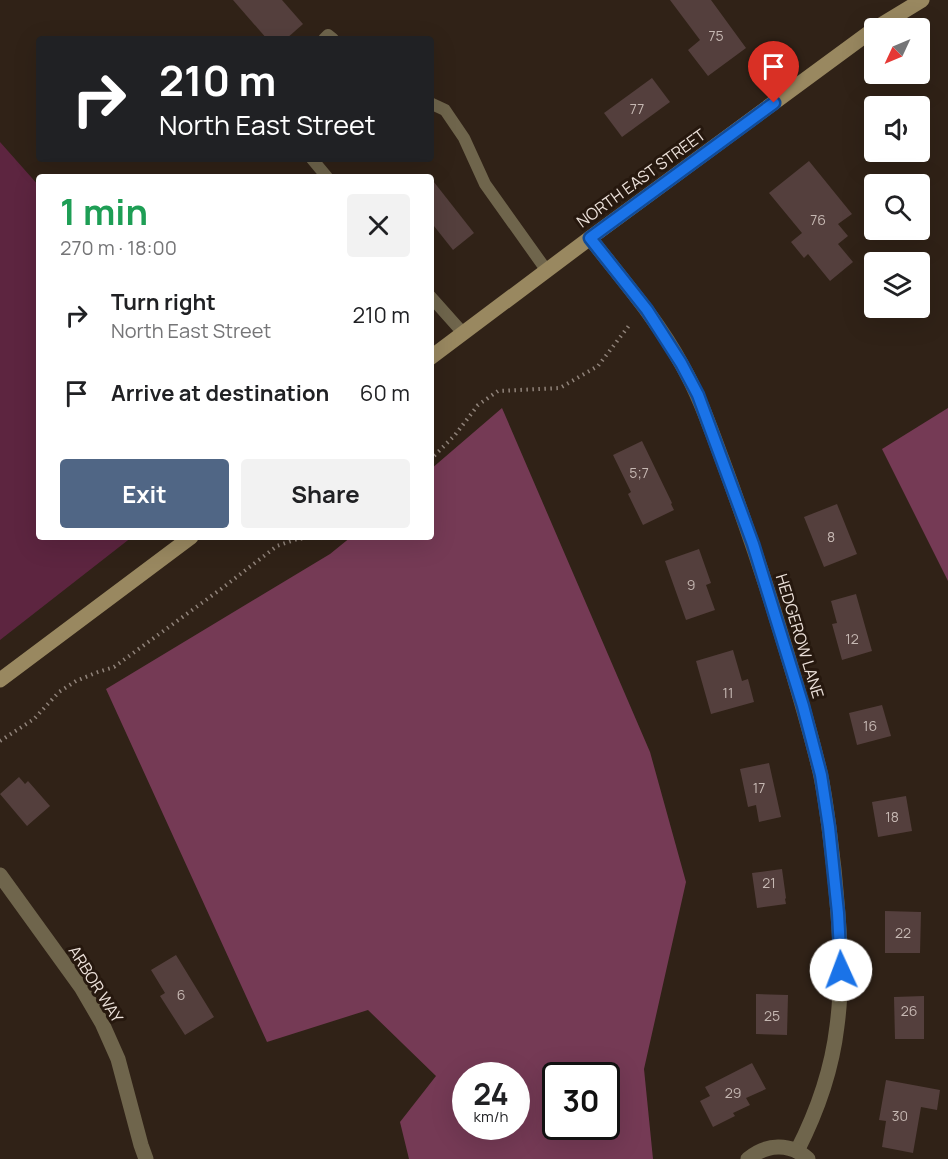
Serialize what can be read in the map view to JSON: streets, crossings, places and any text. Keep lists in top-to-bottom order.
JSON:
{
  "streets": {
    "main road": ["NORTH EAST STREET"],
    "street": ["HEDGEROW LANE", "ARBOR WAY"]
  },
  "crossings": [
    ["NORTH EAST STREET", "HEDGEROW LANE"]
  ],
  "house_numbers": [
    "75",
    "77",
    "76",
    "5;7",
    "8",
    "9",
    "12",
    "11",
    "16",
    "17",
    "18",
    "21",
    "22",
    "6",
    "26",
    "25",
    "29",
    "30"
  ],
  "north": "bottom left",
  "page": {
    "turn": ["210 m", "North East Street"],
    "heading": ["1 min", "270 m · 18:00"],
    "list": [
      {
        "name": "Turn right",
        "note": "North East Street",
        "value": "210 m"
      },
      {
        "name": "Arrive at destination",
        "value": "60 m"
      }
    ],
    "buttons": ["Exit", "Share"],
    "speed": "24 km/h",
    "limit": "30"
  }
}
